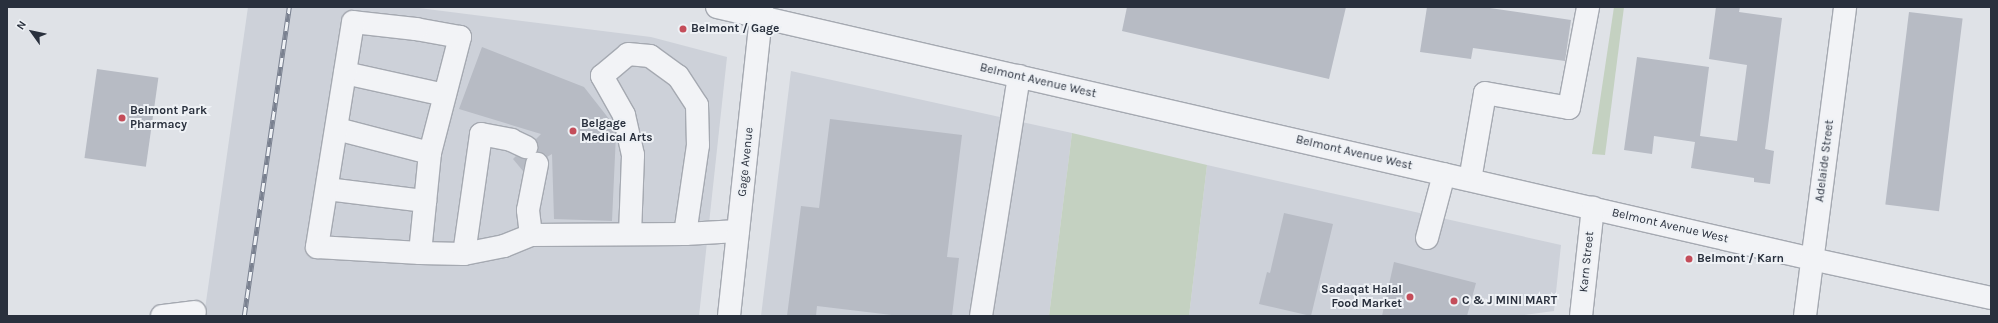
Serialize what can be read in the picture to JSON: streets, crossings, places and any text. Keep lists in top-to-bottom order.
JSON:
{
  "streets": {
    "street": [
      "Belmont Avenue West",
      "Adelaide Street",
      "Gage Avenue",
      "Karn Street"
    ]
  },
  "crossings": [
    ["Belmont Avenue West", "Adelaide Street"],
    ["Belmont Avenue West", "Gage Avenue"],
    ["Belmont Avenue West", "Karn Street"]
  ],
  "places": [
    "Belmont / Gage",
    "Belmont Park Pharmacy",
    "Belgage Medical Arts",
    "Belmont / Karn",
    "Sadaqat Halal Food Market",
    "C & J MINI MART"
  ],
  "north": "top left"
}
